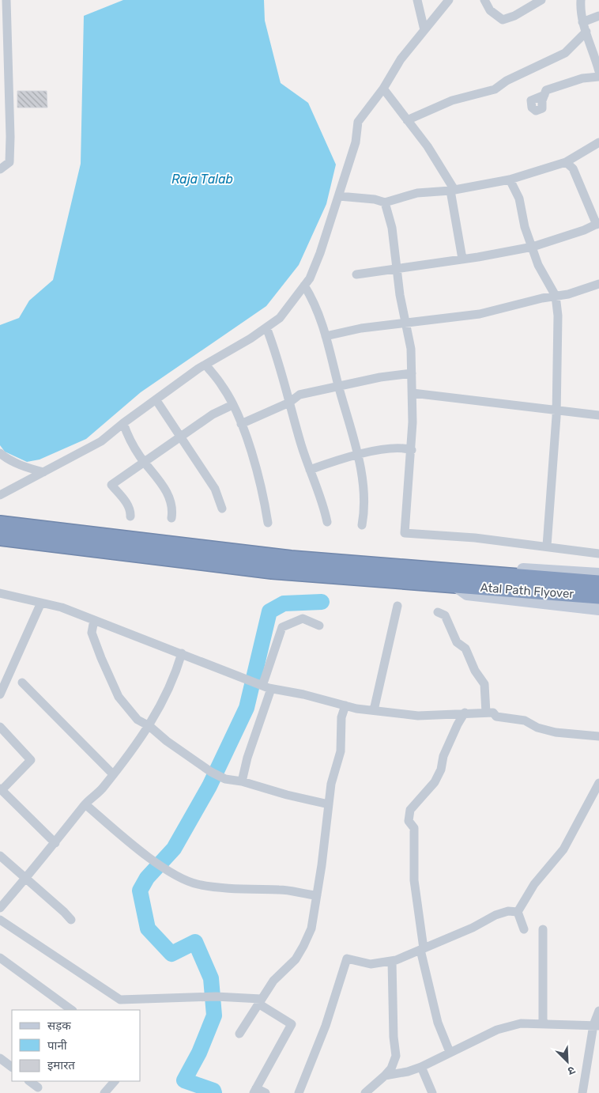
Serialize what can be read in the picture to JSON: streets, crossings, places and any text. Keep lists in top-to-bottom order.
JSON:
{
  "streets": {
    "highway": ["Atal Path Flyover"]
  },
  "water": ["Raja Talab"],
  "legend": ["सड़क", "पानी", "इमारत"],
  "north": "bottom right"
}
